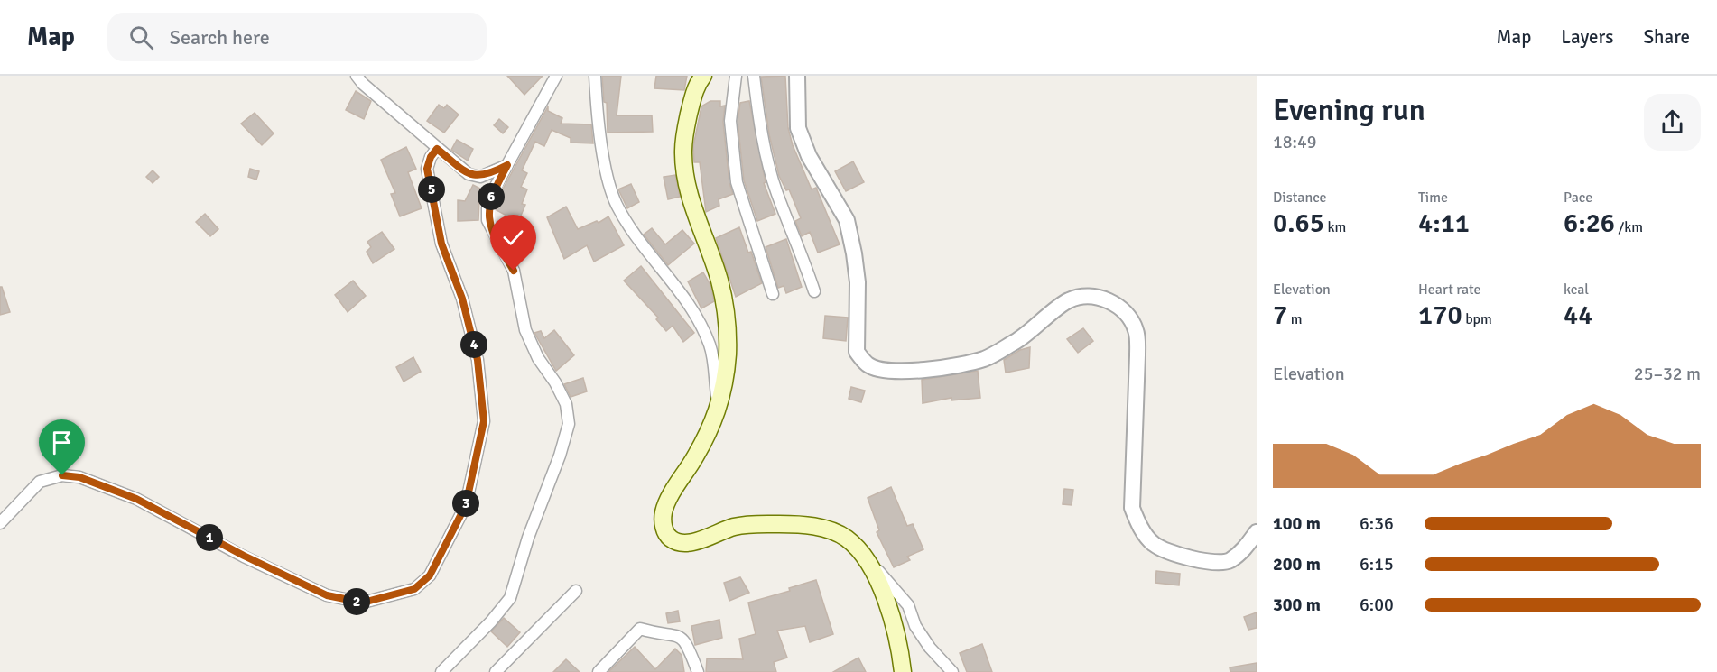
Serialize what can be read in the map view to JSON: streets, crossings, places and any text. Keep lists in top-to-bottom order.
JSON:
{
  "page": {
    "header": "Map",
    "search": "Search here",
    "nav": ["Map", "Layers", "Share"],
    "heading": ["Evening run", "18:49"],
    "stats": [
      ["Distance", "0.65 km"],
      ["Time", "4:11"],
      ["Pace", "6:26 /km"],
      ["Elevation", "7 m"],
      ["Heart rate", "170 bpm"],
      ["kcal", "44"]
    ],
    "pins": [
      "5",
      "6",
      "4",
      "3",
      "1",
      "2"
    ],
    "chart": ["Elevation", "25–32 m"],
    "list": [
      {
        "name": "100 m",
        "note": "6:36"
      },
      {
        "name": "200 m",
        "note": "6:15"
      },
      {
        "name": "300 m",
        "note": "6:00"
      }
    ]
  }
}
